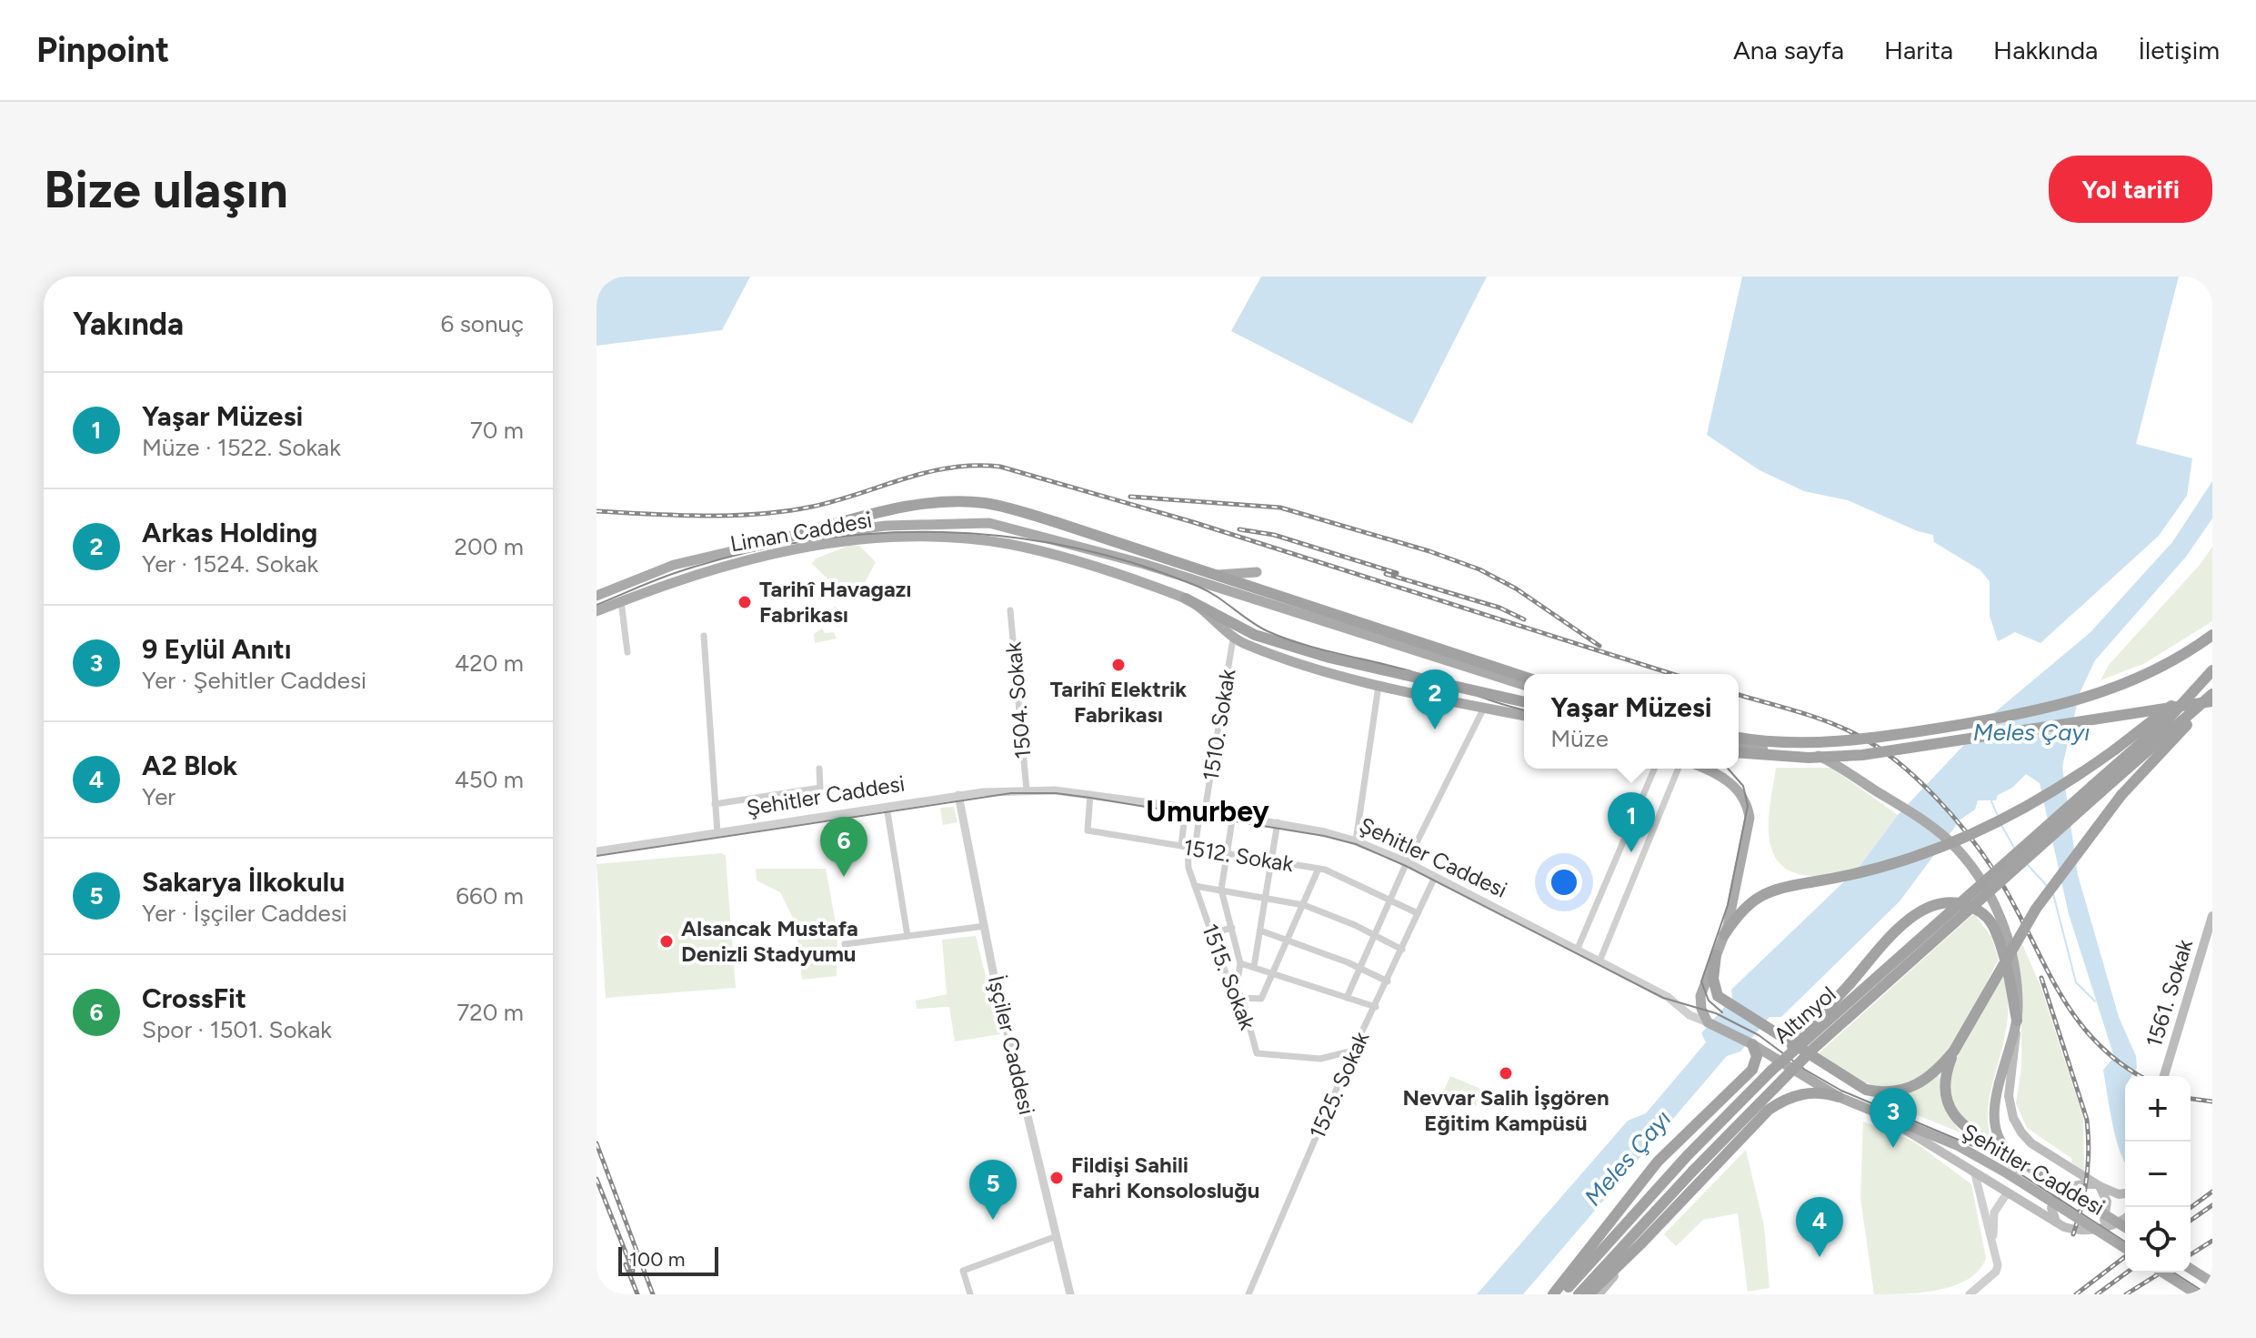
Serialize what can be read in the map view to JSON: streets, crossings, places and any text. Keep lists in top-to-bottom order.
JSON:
{
  "streets": {
    "highway": ["Altınyol"],
    "main road": ["Liman Caddesi", "Şehitler Caddesi", "1561. Sokak"],
    "street": [
      "1504. Sokak",
      "1510. Sokak",
      "1512. Sokak",
      "1515. Sokak",
      "İşçiler Caddesi",
      "1525. Sokak"
    ]
  },
  "crossings": [
    ["1504. Sokak", "Şehitler Caddesi"],
    ["1510. Sokak", "Şehitler Caddesi"],
    ["1510. Sokak", "1512. Sokak"],
    ["1510. Sokak", "1515. Sokak"],
    ["Şehitler Caddesi", "1512. Sokak"],
    ["Şehitler Caddesi", "1515. Sokak"],
    ["Şehitler Caddesi", "İşçiler Caddesi"],
    ["Şehitler Caddesi", "1525. Sokak"],
    ["1512. Sokak", "1515. Sokak"],
    ["1512. Sokak", "1525. Sokak"],
    ["1515. Sokak", "1525. Sokak"]
  ],
  "districts": ["Umurbey"],
  "water": ["Meles Çayı"],
  "places": [
    "Tarihî Havagazı Fabrikası",
    "Tarihî Elektrik Fabrikası",
    "Alsancak Mustafa Denizli Stadyumu",
    "Nevvar Salih İşgören Eğitim Kampüsü",
    "Fildişi Sahili Fahri Konsolosluğu"
  ],
  "scale_bar": "100 m",
  "page": {
    "header": "Pinpoint",
    "nav": [
      "Ana sayfa",
      "Harita",
      "Hakkında",
      "İletişim"
    ],
    "buttons": "Yol tarifi",
    "title": "Bize ulaşın",
    "heading": ["Yakında", "6 sonuç"],
    "list": [
      {
        "mark": "1",
        "name": "Yaşar Müzesi",
        "note": "Müze · 1522. Sokak",
        "value": "70 m"
      },
      {
        "mark": "2",
        "name": "Arkas Holding",
        "note": "Yer · 1524. Sokak",
        "value": "200 m"
      },
      {
        "mark": "3",
        "name": "9 Eylül Anıtı",
        "note": "Yer · Şehitler Caddesi",
        "value": "420 m"
      },
      {
        "mark": "4",
        "name": "A2 Blok",
        "note": "Yer",
        "value": "450 m"
      },
      {
        "mark": "5",
        "name": "Sakarya İlkokulu",
        "note": "Yer · İşçiler Caddesi",
        "value": "660 m"
      },
      {
        "mark": "6",
        "name": "CrossFit",
        "note": "Spor · 1501. Sokak",
        "value": "720 m"
      }
    ],
    "pins": [
      "2",
      "1",
      "6",
      "3",
      "5",
      "4"
    ],
    "popup": ["Yaşar Müzesi", "Müze"],
    "map_buttons": ["+", "−"],
    "scale": "100 m"
  }
}
